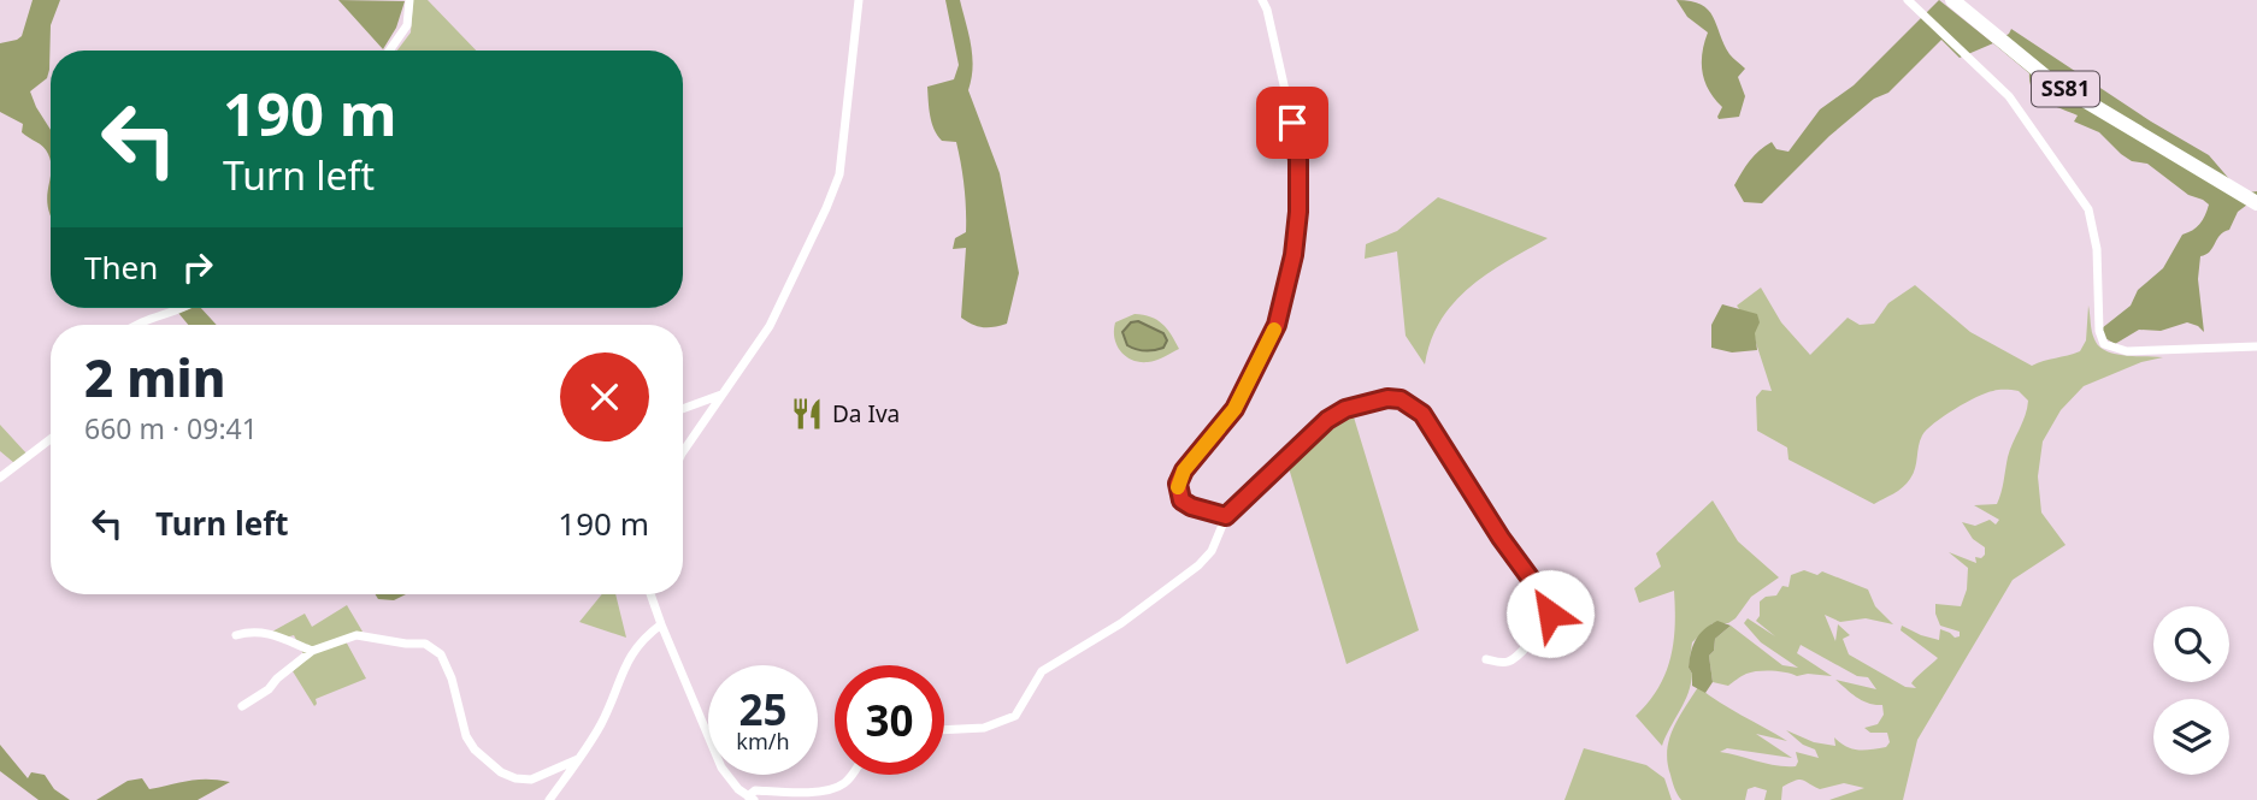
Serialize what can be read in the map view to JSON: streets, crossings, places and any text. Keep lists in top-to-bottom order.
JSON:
{
  "streets": {
    "highway": ["SS81"]
  },
  "places": {
    "restaurant": ["Da Iva"]
  },
  "page": {
    "turn": ["190 m", "Turn left"],
    "then": "Then",
    "heading": ["2 min", "660 m · 09:41"],
    "list": [
      {
        "name": "Turn left",
        "value": "190 m"
      }
    ],
    "speed": "25 km/h",
    "limit": "30"
  }
}
